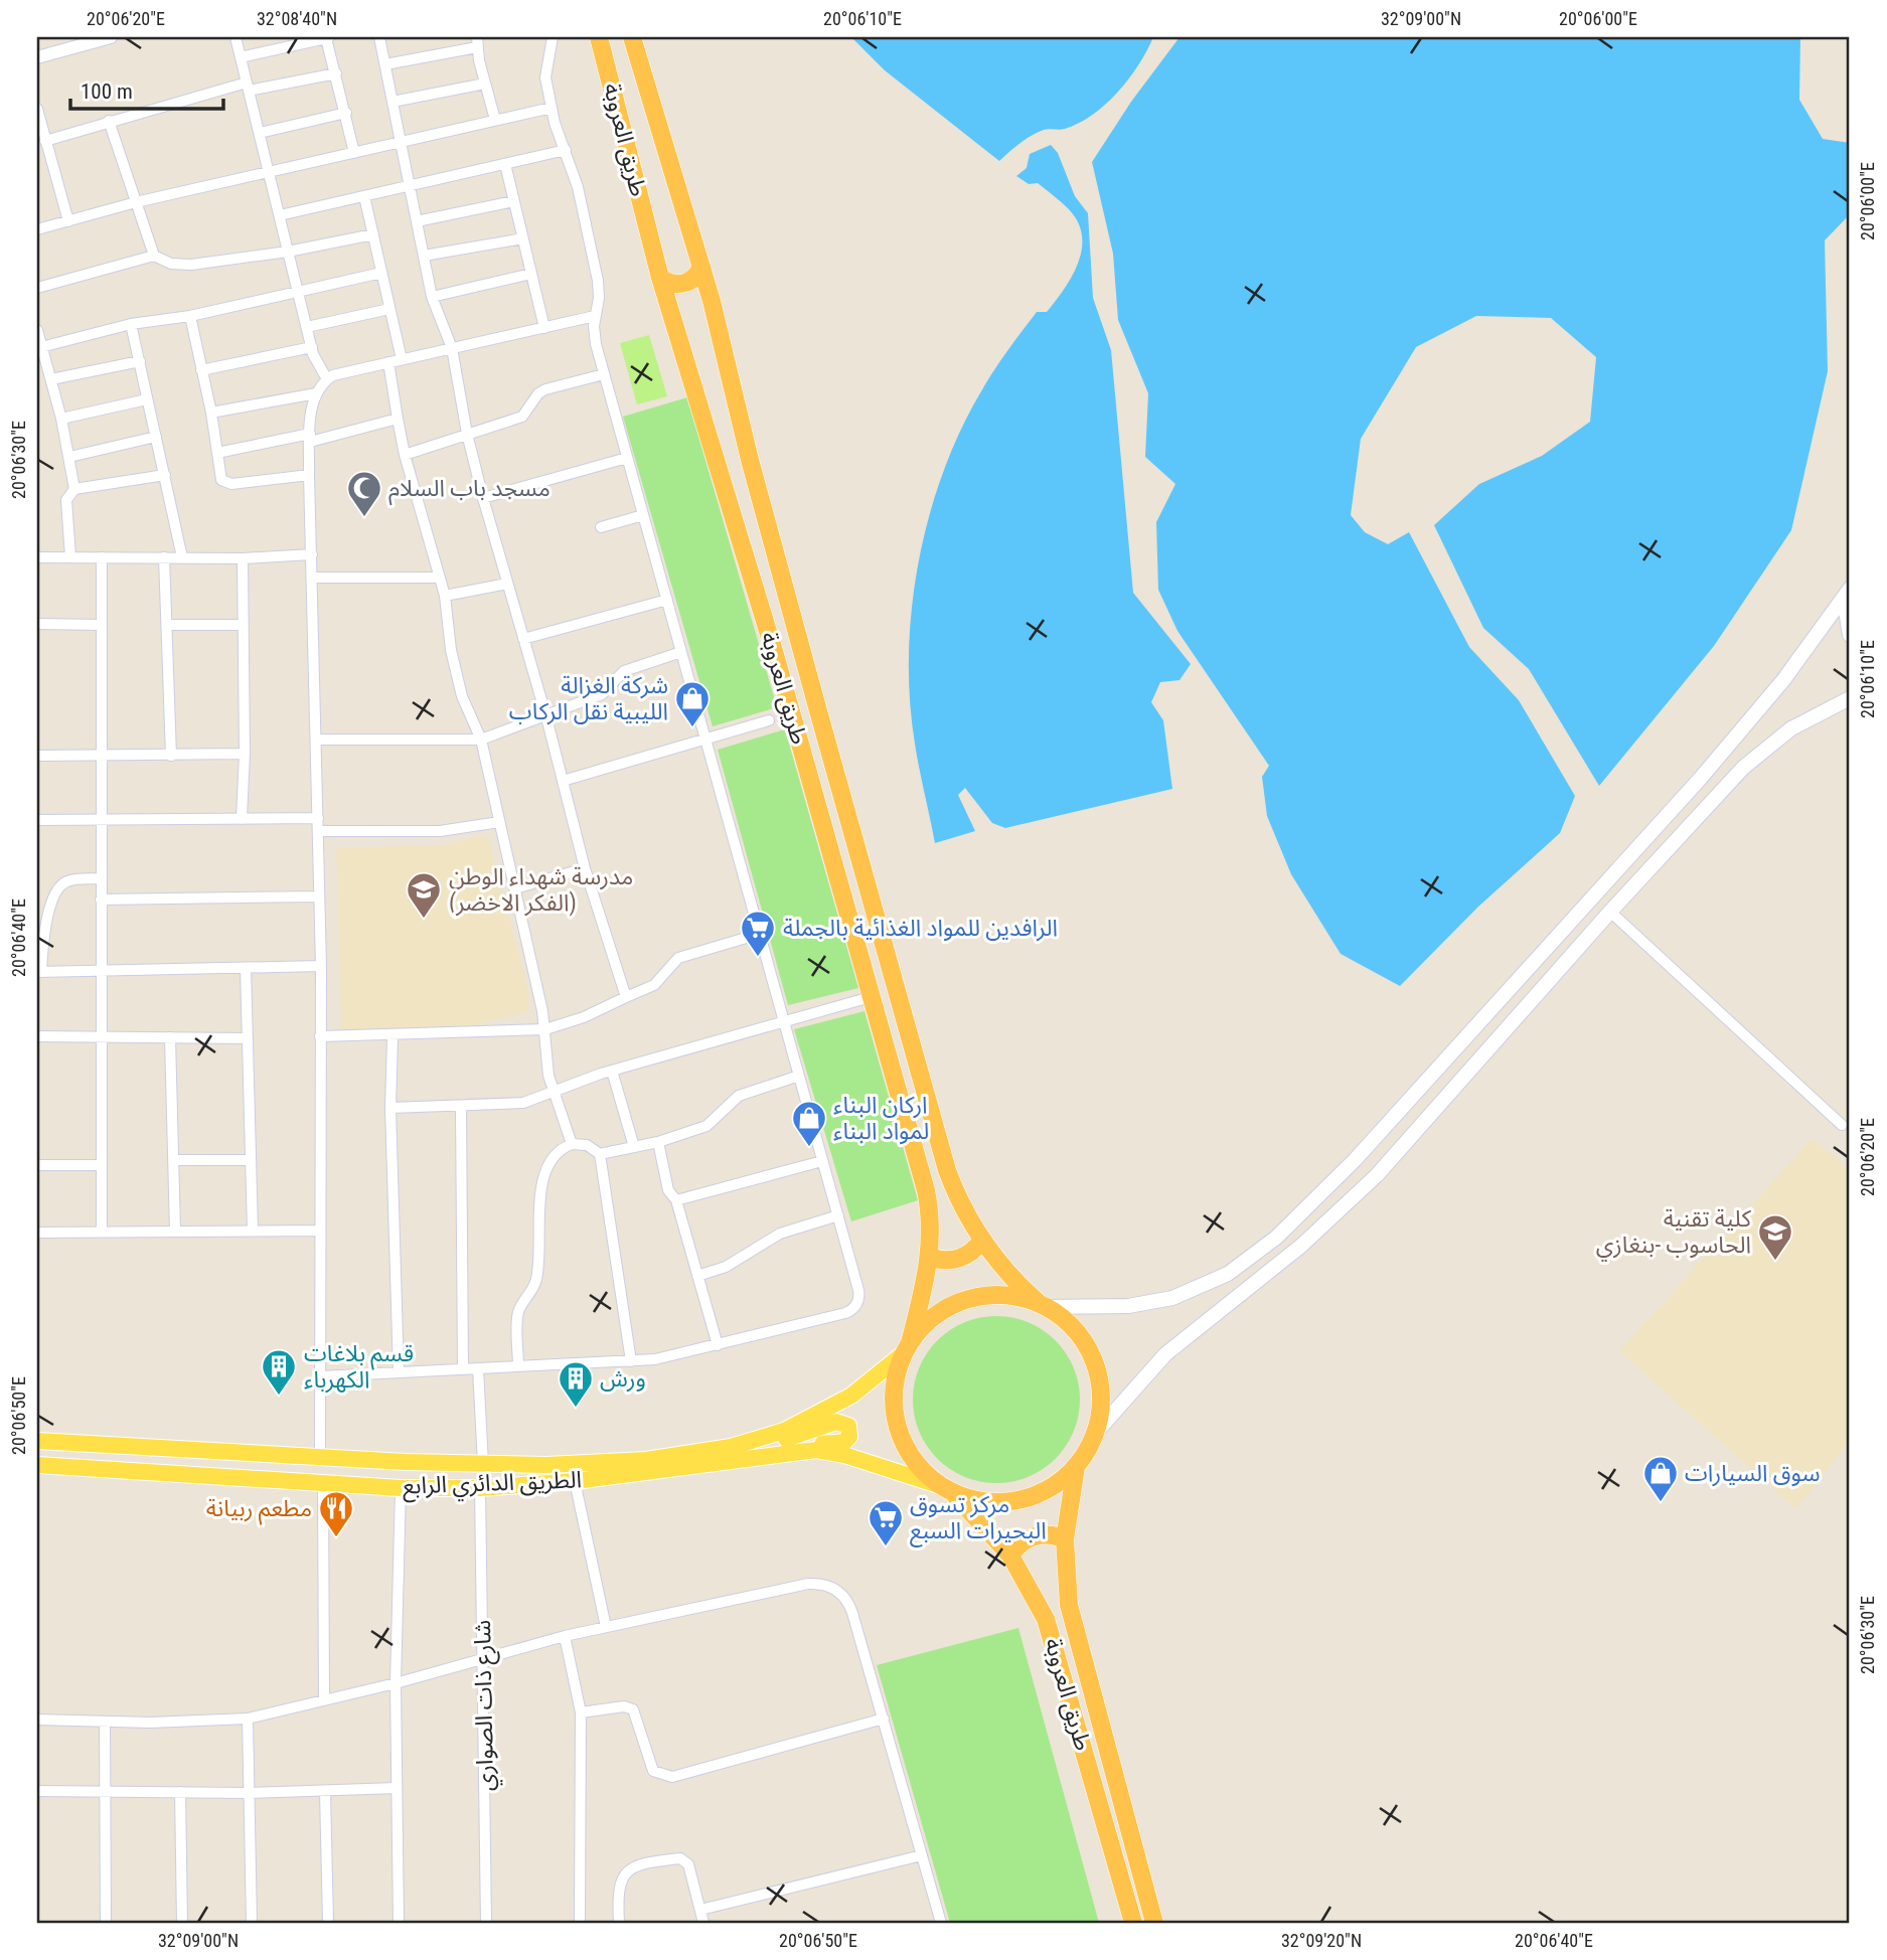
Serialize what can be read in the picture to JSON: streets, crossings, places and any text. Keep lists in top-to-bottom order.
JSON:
{
  "streets": {
    "highway": ["طريق العروبة"],
    "main road": ["الطريق الدائري الرابع"],
    "street": ["شارع ذات الصواري"]
  },
  "crossings": [
    ["طريق العروبة", "الطريق الدائري الرابع"],
    ["الطريق الدائري الرابع", "شارع ذات الصواري"]
  ],
  "places": {
    "mosque": ["مسجد باب السلام"],
    "shop": ["شركة الغزالة الليبية نقل الركاب", "اركان البناء لمواد البناء", "سوق السيارات"],
    "school or university": ["مدرسة شهداء الوطن (الفكر الاخضر)", "كلية تقنية الحاسوب -بنغازي"],
    "supermarket": ["الرافدين للمواد الغذائية بالجملة", "مركز تسوق البحيرات السبع"],
    "building": ["قسم بلاغات الكهرباء", "ورش"],
    "restaurant": ["مطعم ربيانة"]
  },
  "scale_bar": "100 m",
  "coordinates": [
    "20°06'20\"E",
    "32°08'40\"N",
    "20°06'10\"E",
    "32°09'00\"N",
    "20°06'00\"E",
    "20°06'30\"E",
    "20°06'40\"E",
    "20°06'50\"E",
    "32°09'20\"N"
  ]
}
